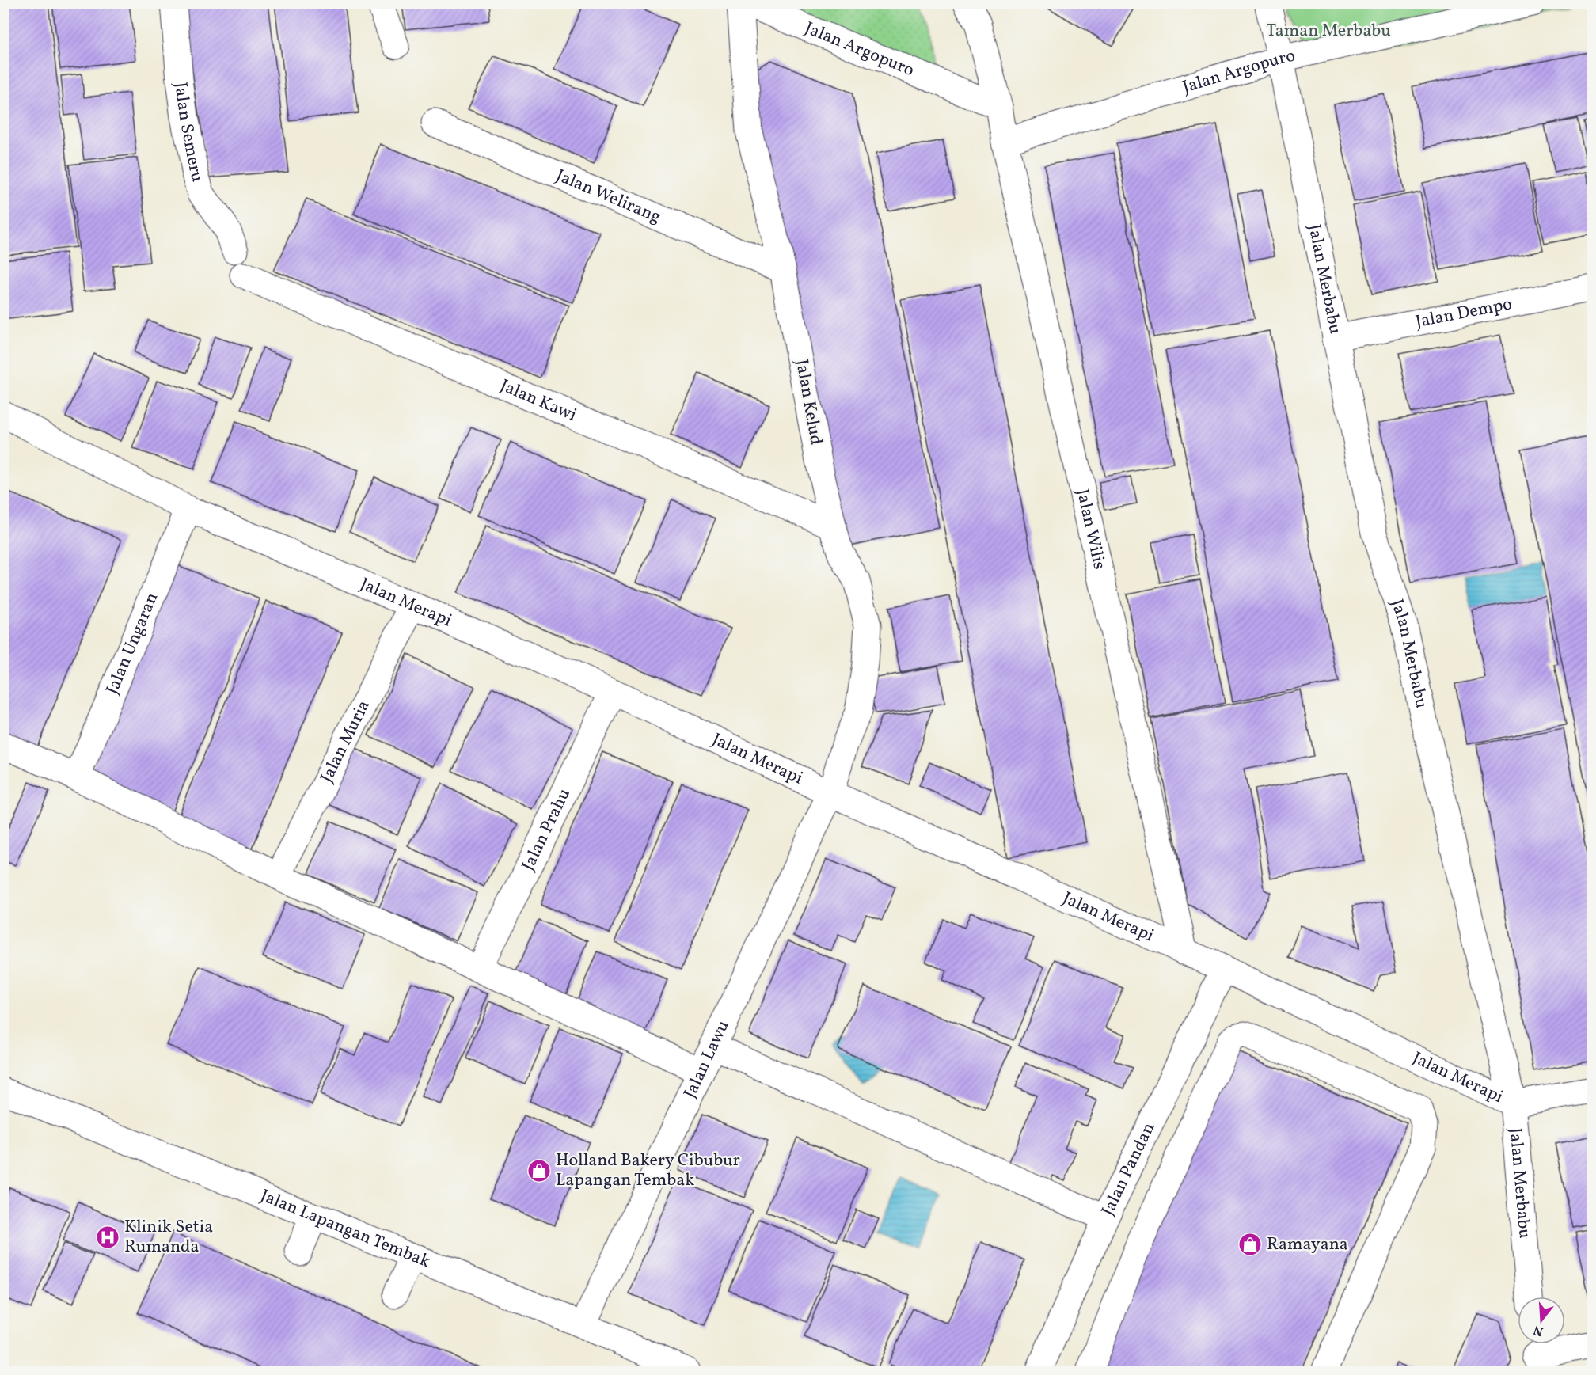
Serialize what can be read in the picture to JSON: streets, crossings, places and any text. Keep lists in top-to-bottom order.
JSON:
{
  "streets": {
    "street": [
      "Jalan Argopuro",
      "Jalan Semeru",
      "Jalan Welirang",
      "Jalan Merbabu",
      "Jalan Dempo",
      "Jalan Kawi",
      "Jalan Kelud",
      "Jalan Wilis",
      "Jalan Merapi",
      "Jalan Ungaran",
      "Jalan Muria",
      "Jalan Prahu",
      "Jalan Lawu",
      "Jalan Pandan",
      "Jalan Lapangan Tembak"
    ]
  },
  "crossings": [
    ["Jalan Argopuro", "Jalan Merbabu"],
    ["Jalan Argopuro", "Jalan Wilis"],
    ["Jalan Welirang", "Jalan Kelud"],
    ["Jalan Merbabu", "Jalan Dempo"],
    ["Jalan Merbabu", "Jalan Merapi"],
    ["Jalan Kawi", "Jalan Kelud"],
    ["Jalan Kelud", "Jalan Merapi"],
    ["Jalan Kelud", "Jalan Lawu"],
    ["Jalan Wilis", "Jalan Merapi"],
    ["Jalan Merapi", "Jalan Ungaran"],
    ["Jalan Merapi", "Jalan Muria"],
    ["Jalan Merapi", "Jalan Prahu"],
    ["Jalan Merapi", "Jalan Lawu"],
    ["Jalan Merapi", "Jalan Pandan"],
    ["Jalan Lawu", "Jalan Lapangan Tembak"]
  ],
  "parks": ["Taman Merbabu"],
  "places": {
    "shop": ["Holland Bakery Cibubur Lapangan Tembak", "Ramayana"],
    "hospital": ["Klinik Setia Rumanda"]
  },
  "north": "bottom"
}
